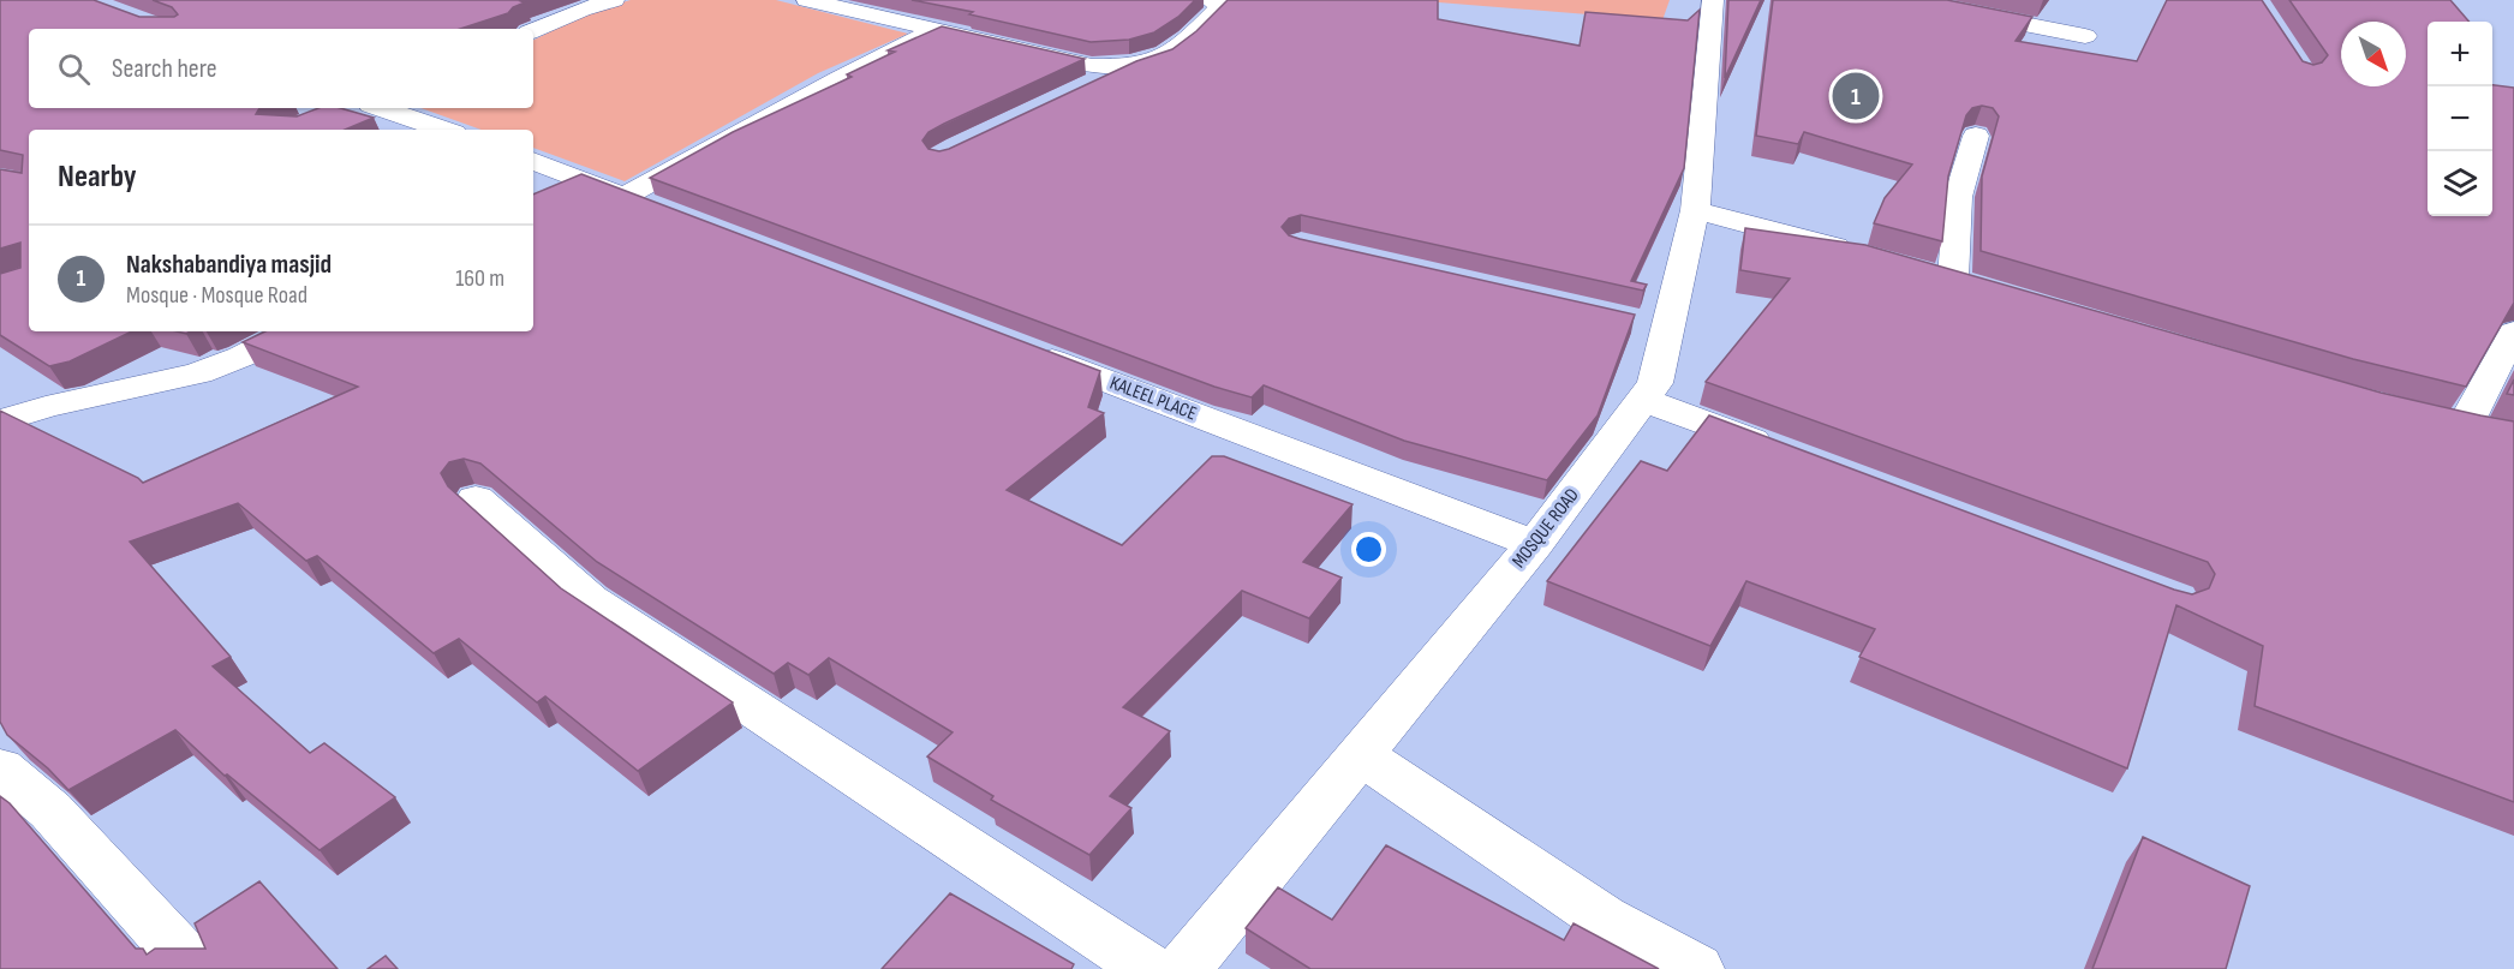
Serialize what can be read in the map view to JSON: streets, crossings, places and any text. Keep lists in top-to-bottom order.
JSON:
{
  "streets": {
    "street": ["KALEEL PLACE", "MOSQUE ROAD"]
  },
  "crossings": [
    ["KALEEL PLACE", "MOSQUE ROAD"]
  ],
  "north": "bottom right",
  "page": {
    "map_buttons": ["+", "−"],
    "search": "Search here",
    "pins": "1",
    "heading": "Nearby",
    "list": [
      {
        "mark": "1",
        "name": "Nakshabandiya masjid",
        "note": "Mosque · Mosque Road",
        "value": "160 m"
      }
    ]
  }
}
